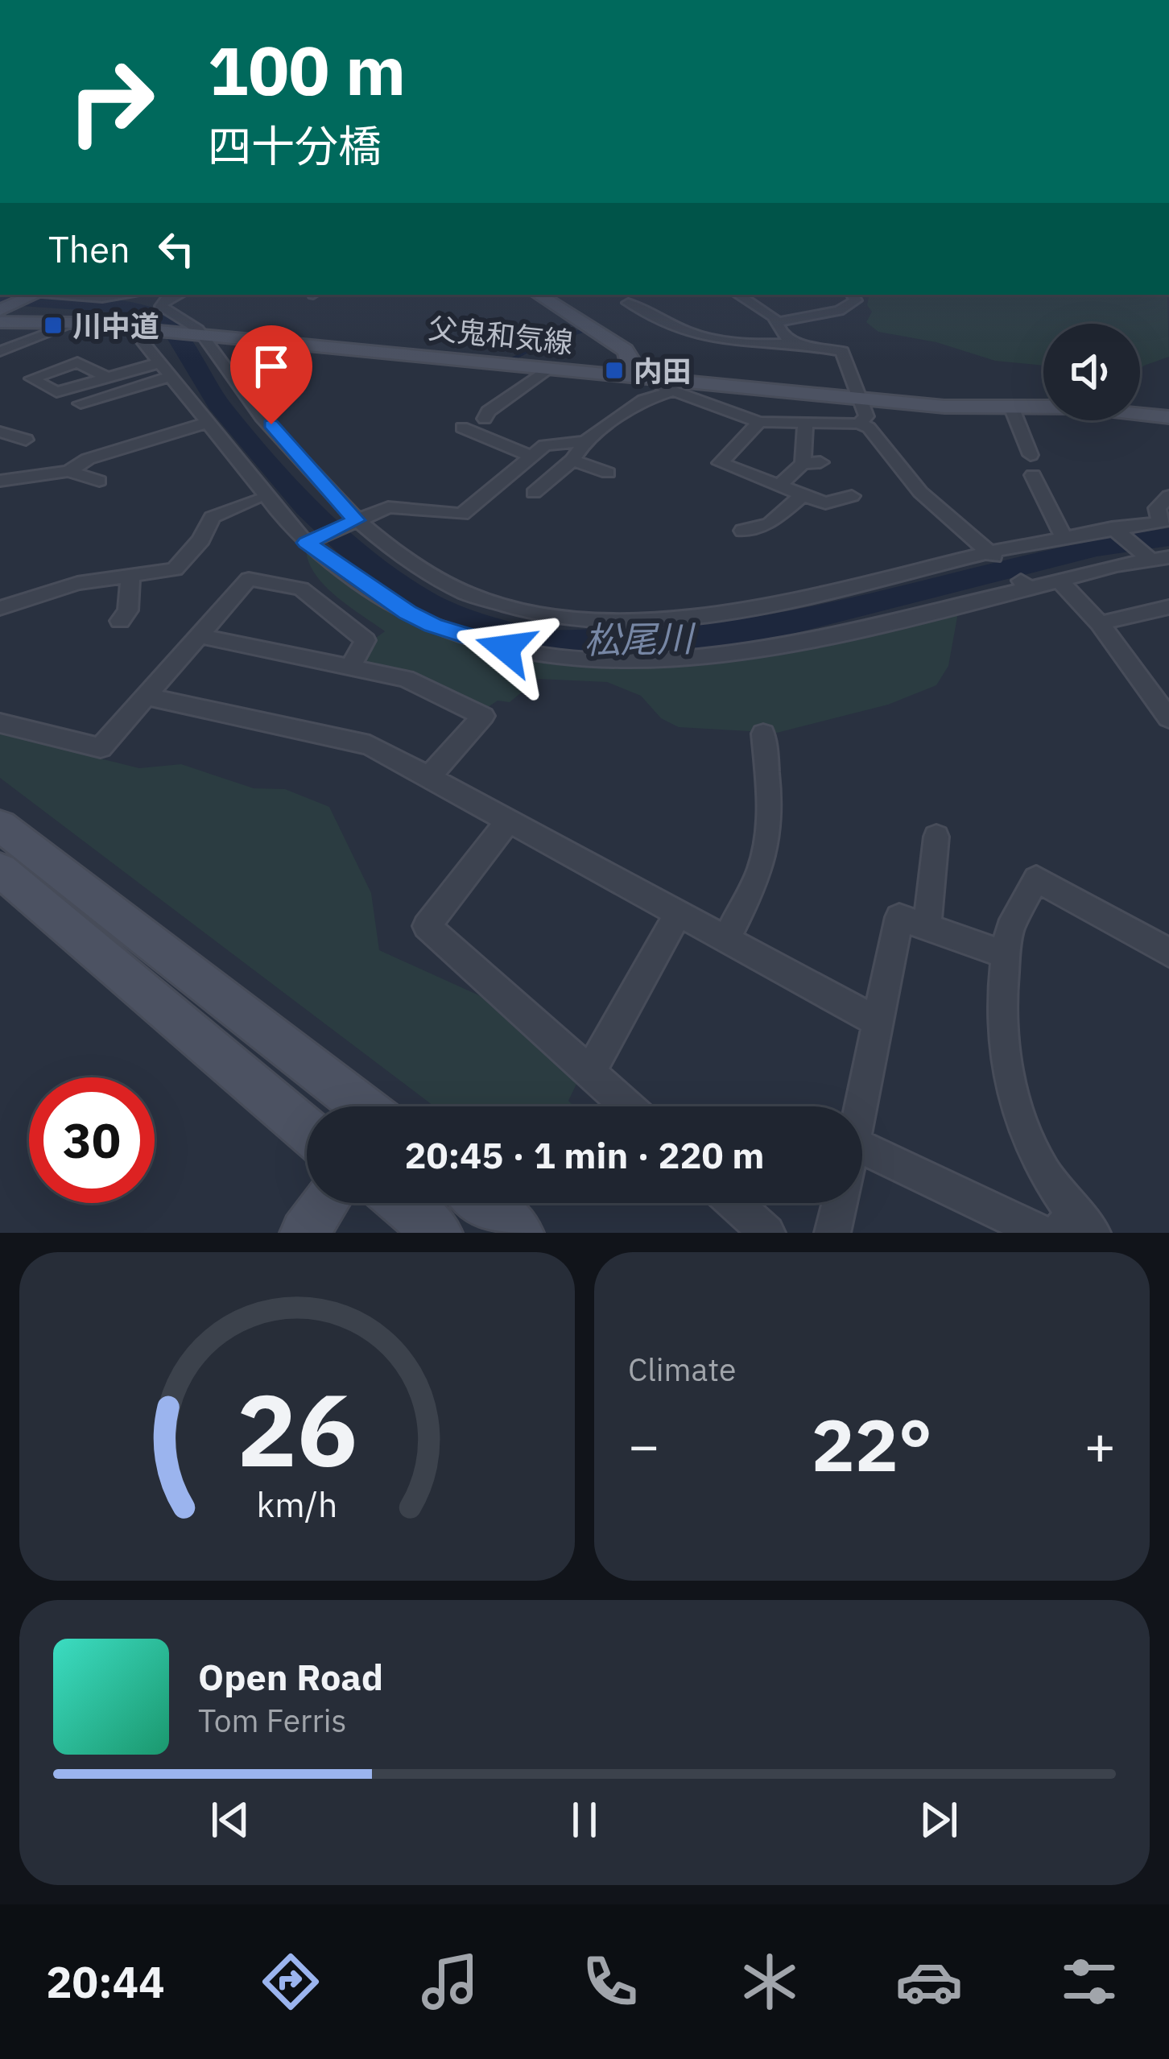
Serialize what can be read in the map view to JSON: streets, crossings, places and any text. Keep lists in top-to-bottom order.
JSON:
{
  "streets": {
    "main road": ["父鬼和気線"]
  },
  "water": ["松尾川"],
  "places": {
    "transit": ["川中道", "内田"]
  },
  "page": {
    "turn": ["100 m", "四十分橋"],
    "then": "Then",
    "limit": "30",
    "trip": "20:45 · 1 min · 220 m",
    "tile": "Climate",
    "heat": ["−", "22°", "+"],
    "song": ["Open Road", "Tom Ferris"],
    "tabs": "20:44",
    "gauge": ["26", "km/h"]
  }
}
